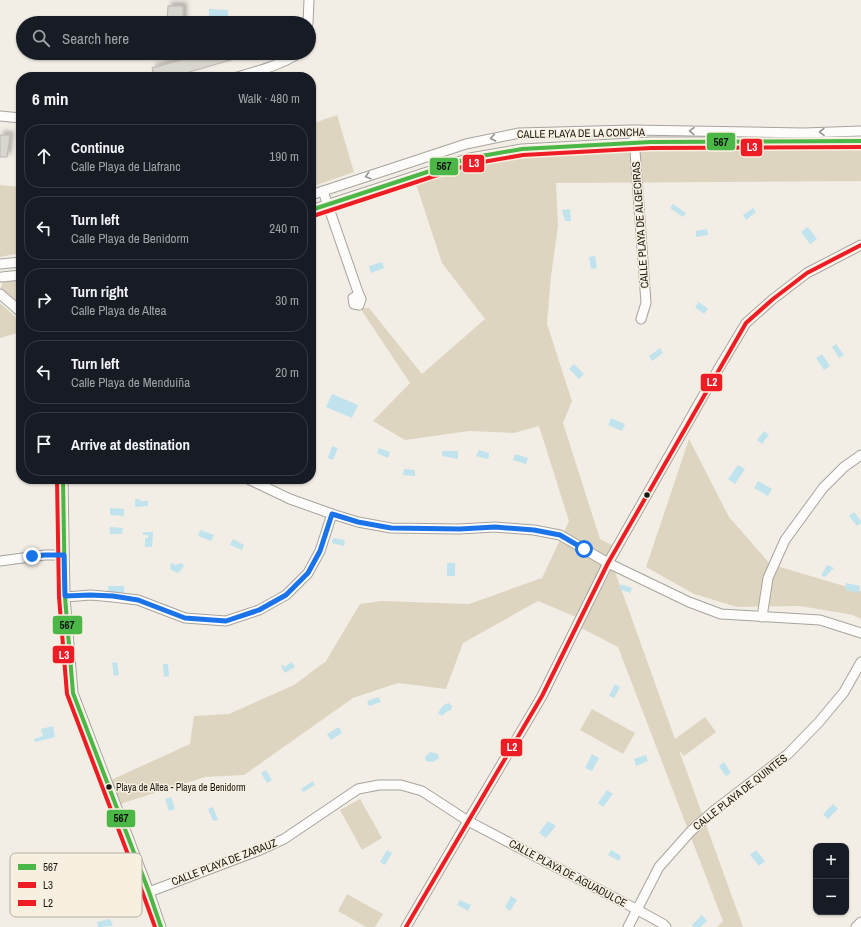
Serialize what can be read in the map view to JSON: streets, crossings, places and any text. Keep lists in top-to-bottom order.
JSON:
{
  "streets": {
    "street": [
      "CALLE PLAYA DE LA CONCHA",
      "CALLE PLAYA DE ALGECIRAS",
      "CALLE PLAYA DE QUINTES",
      "CALLE PLAYA DE ZARAUZ",
      "CALLE PLAYA DE AGUADULCE"
    ]
  },
  "crossings": [
    ["CALLE PLAYA DE LA CONCHA", "CALLE PLAYA DE ALGECIRAS"],
    ["CALLE PLAYA DE QUINTES", "CALLE PLAYA DE AGUADULCE"],
    ["CALLE PLAYA DE ZARAUZ", "CALLE PLAYA DE AGUADULCE"]
  ],
  "places": ["Playa de Altea - Playa de Benidorm"],
  "lines": ["transit line 567", "transit line L3", "transit line L2"],
  "legend": ["567", "L3", "L2"],
  "page": {
    "search": "Search here",
    "heading": ["6 min", "Walk · 480 m"],
    "list": [
      ["Continue", "Calle Playa de Llafranc", "190 m"],
      ["Turn left", "Calle Playa de Benidorm", "240 m"],
      ["Turn right", "Calle Playa de Altea", "30 m"],
      ["Turn left", "Calle Playa de Menduiña", "20 m"],
      "Arrive at destination"
    ],
    "map_buttons": ["+", "−"]
  }
}
